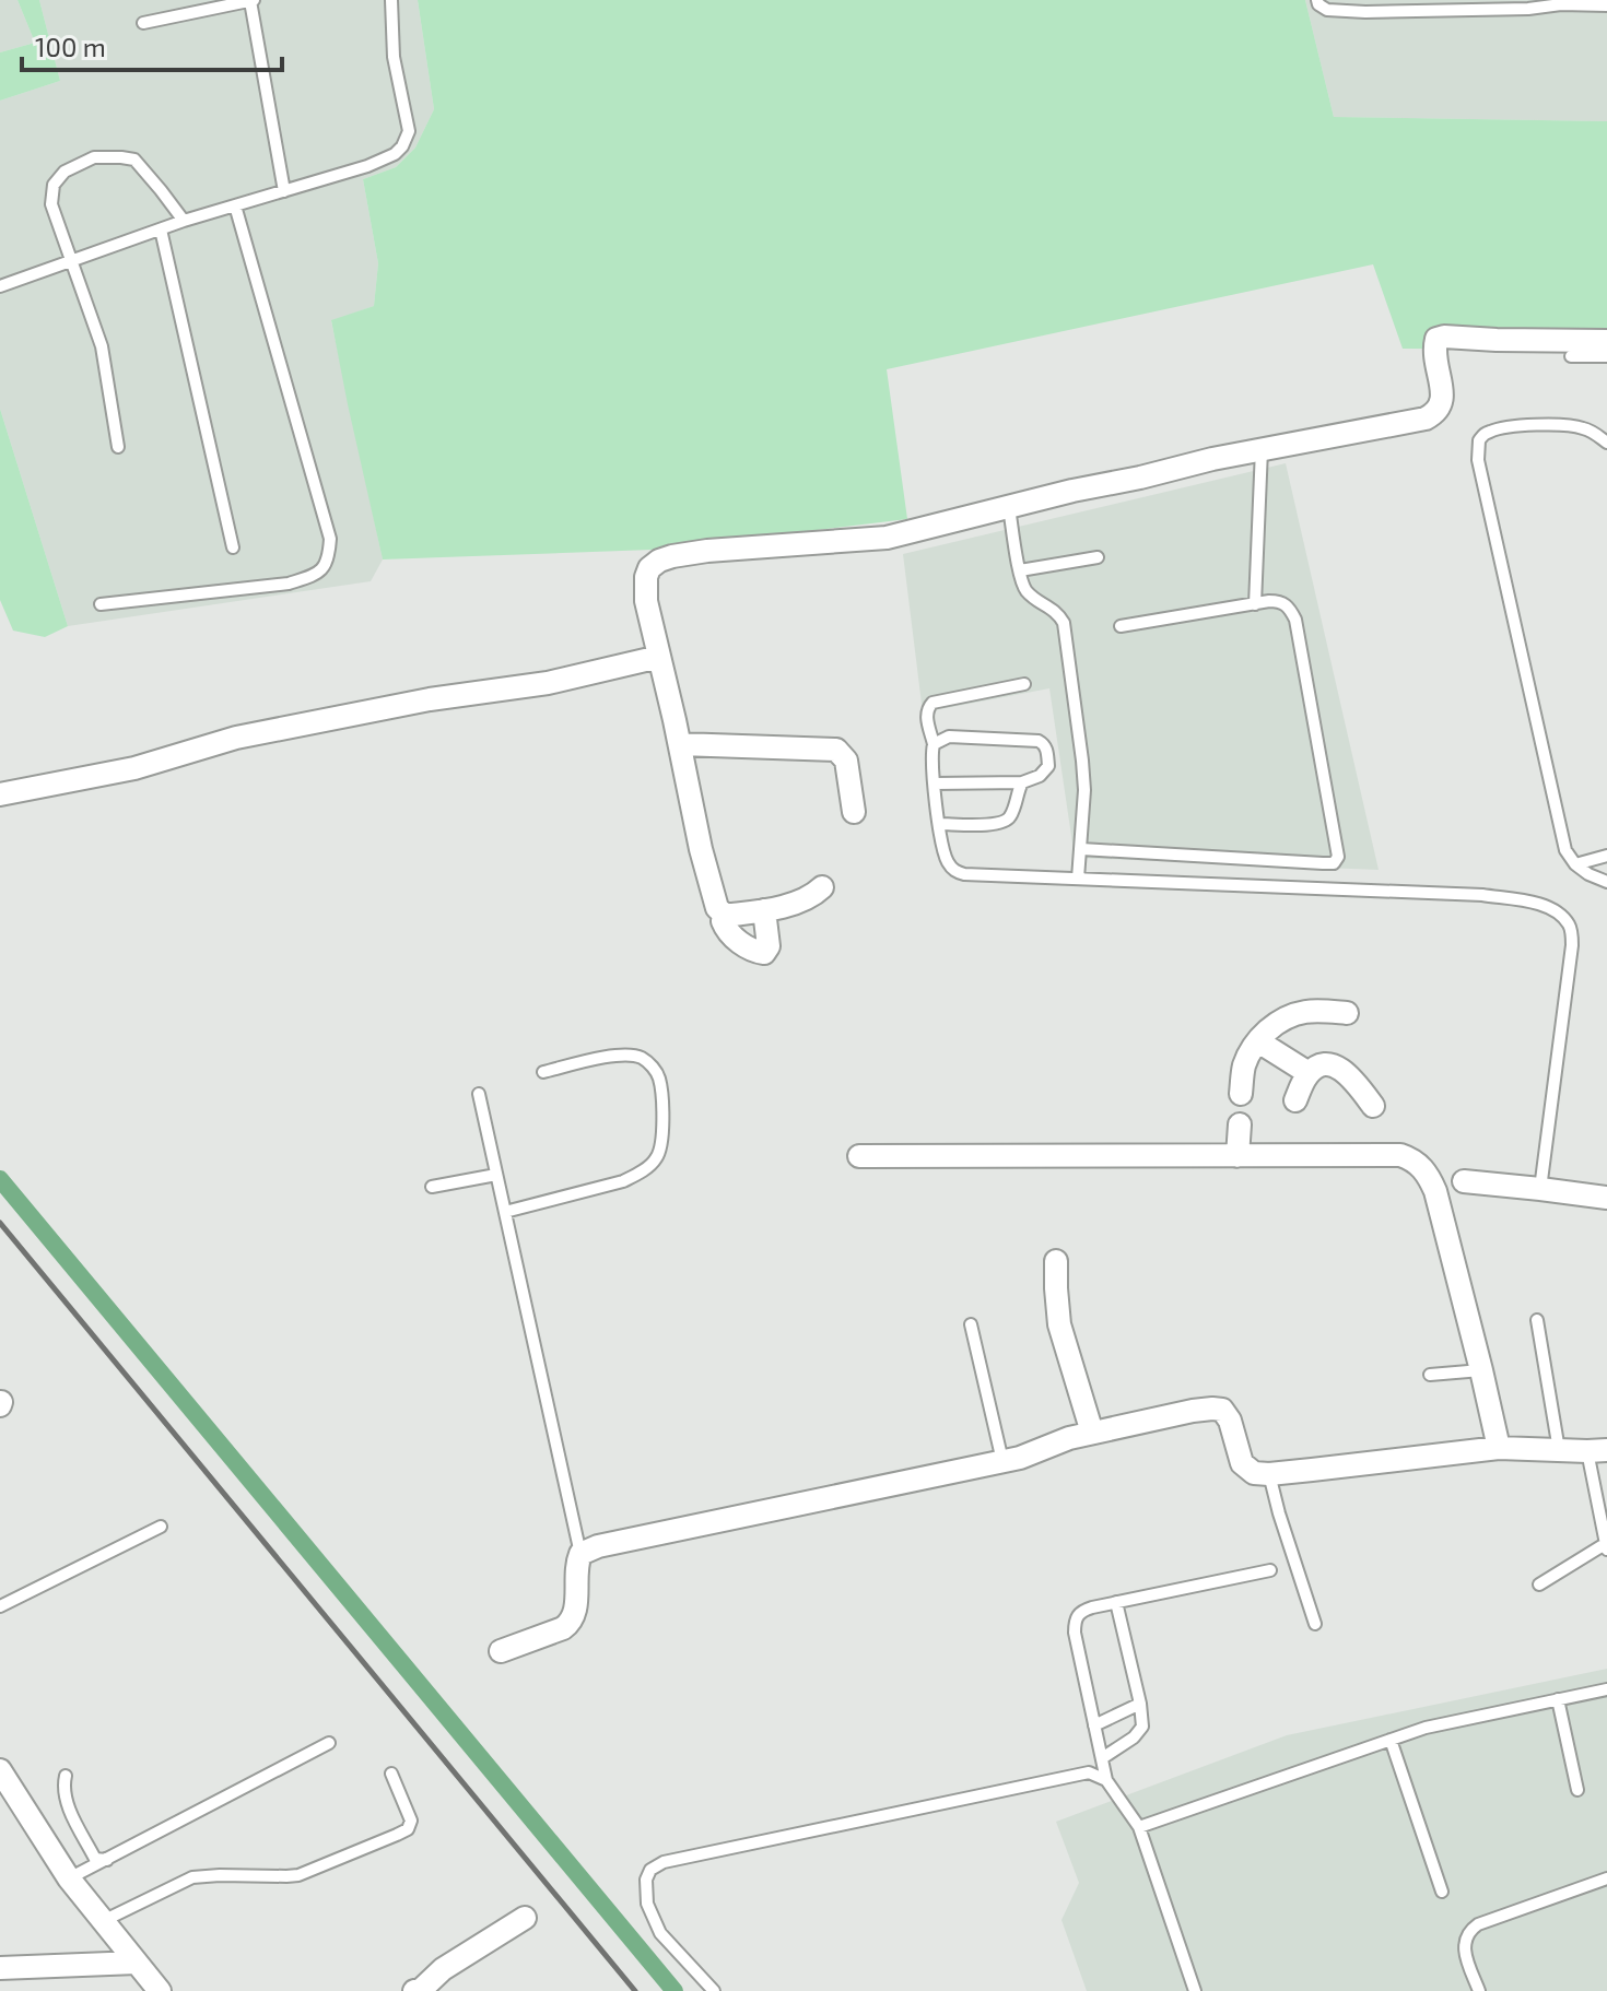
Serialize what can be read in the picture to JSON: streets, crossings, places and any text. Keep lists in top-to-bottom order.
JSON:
{
  "scale_bar": "100 m"
}
